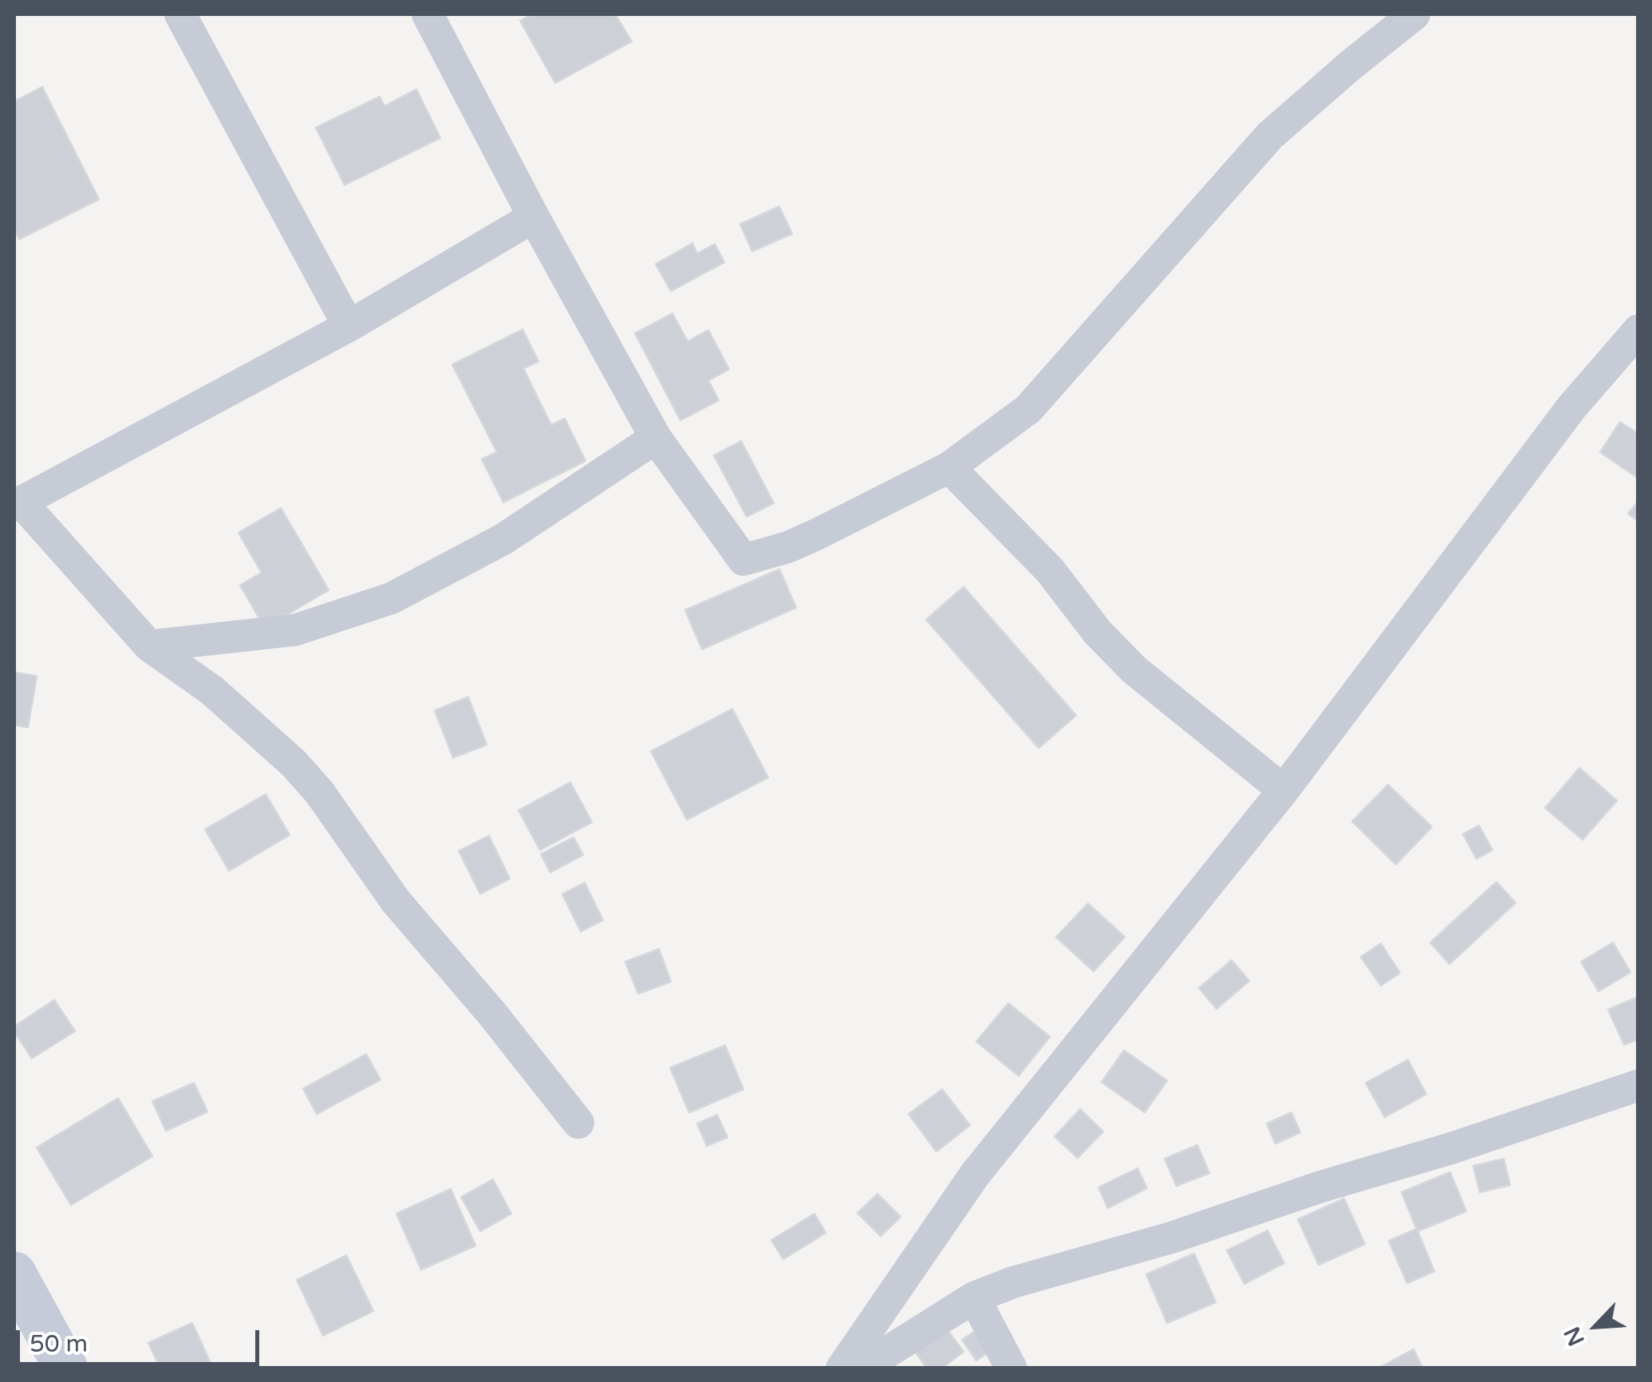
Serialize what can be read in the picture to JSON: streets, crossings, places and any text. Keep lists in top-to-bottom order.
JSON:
{
  "scale_bar": "50 m",
  "north": "bottom left"
}
